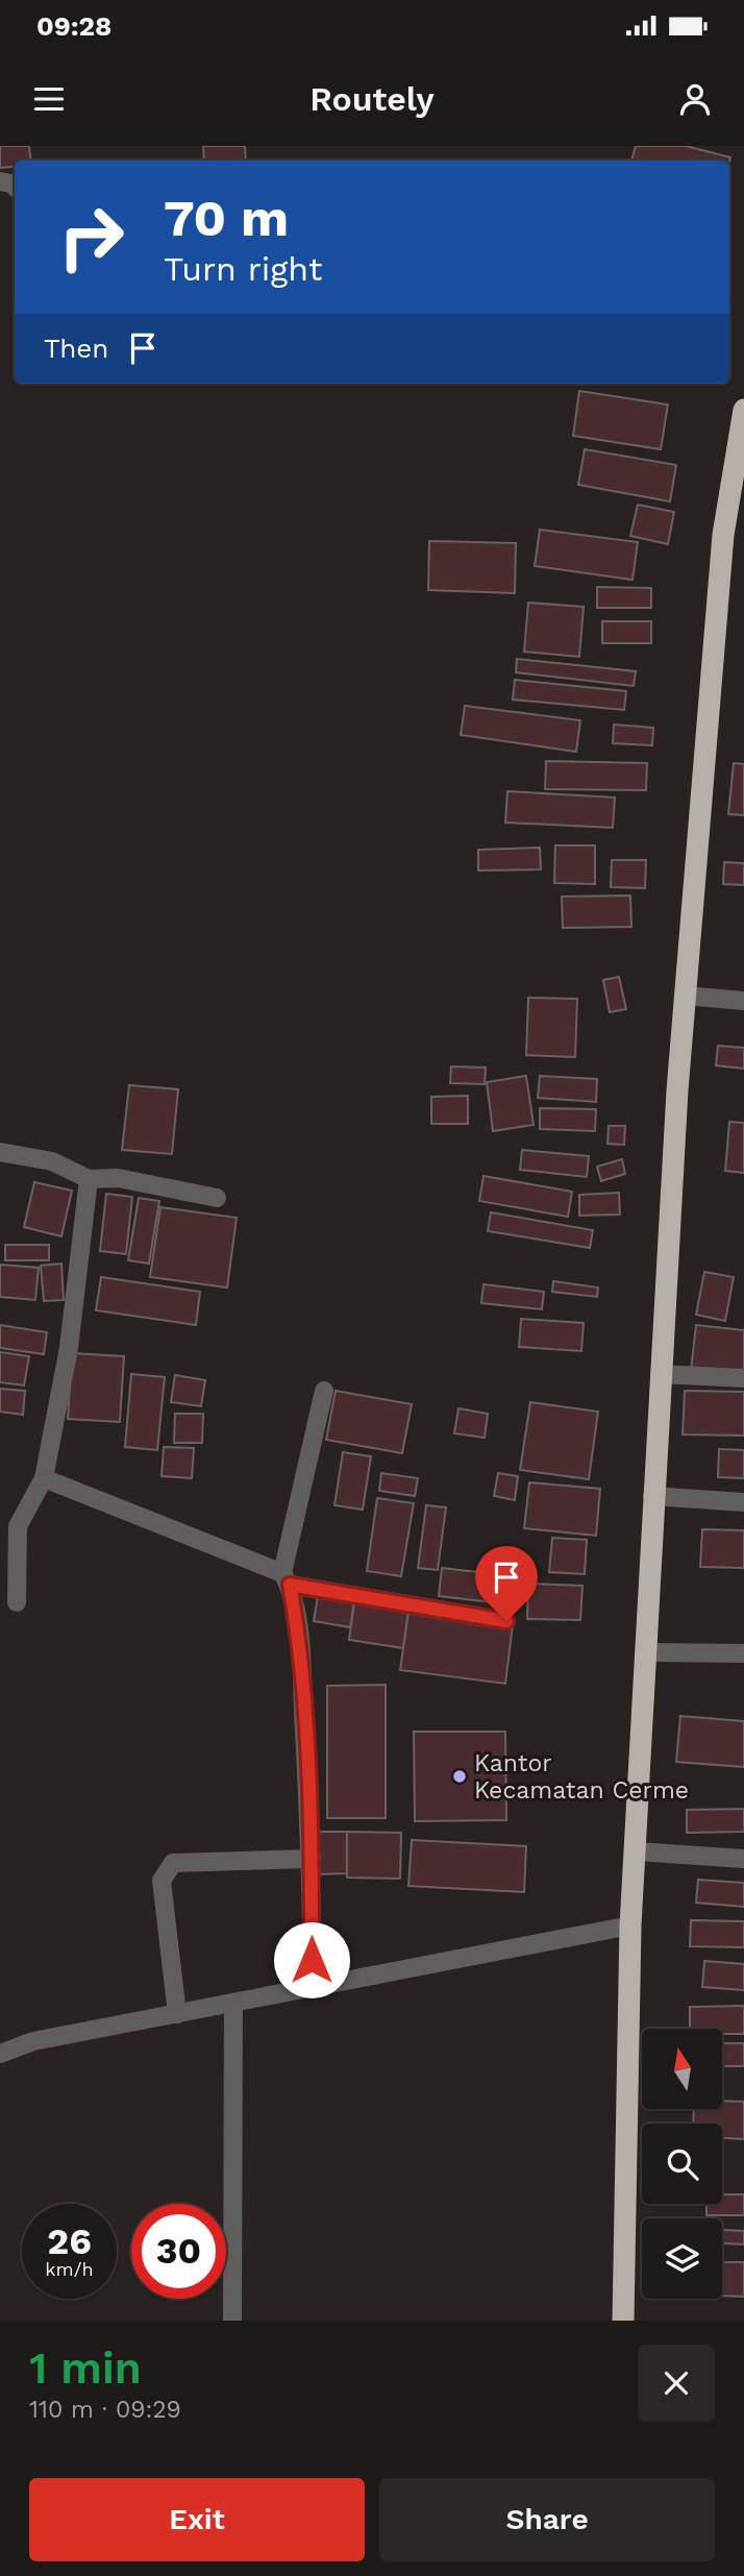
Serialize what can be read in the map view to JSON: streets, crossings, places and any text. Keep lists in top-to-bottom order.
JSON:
{
  "places": ["Kantor Kecamatan Cerme"],
  "north": "top",
  "page": {
    "status": "09:28",
    "header": "Routely",
    "turn": ["70 m", "Turn right"],
    "then": "Then",
    "speed": "26 km/h",
    "limit": "30",
    "heading": ["1 min", "110 m · 09:29"],
    "buttons": ["Exit", "Share"]
  }
}
